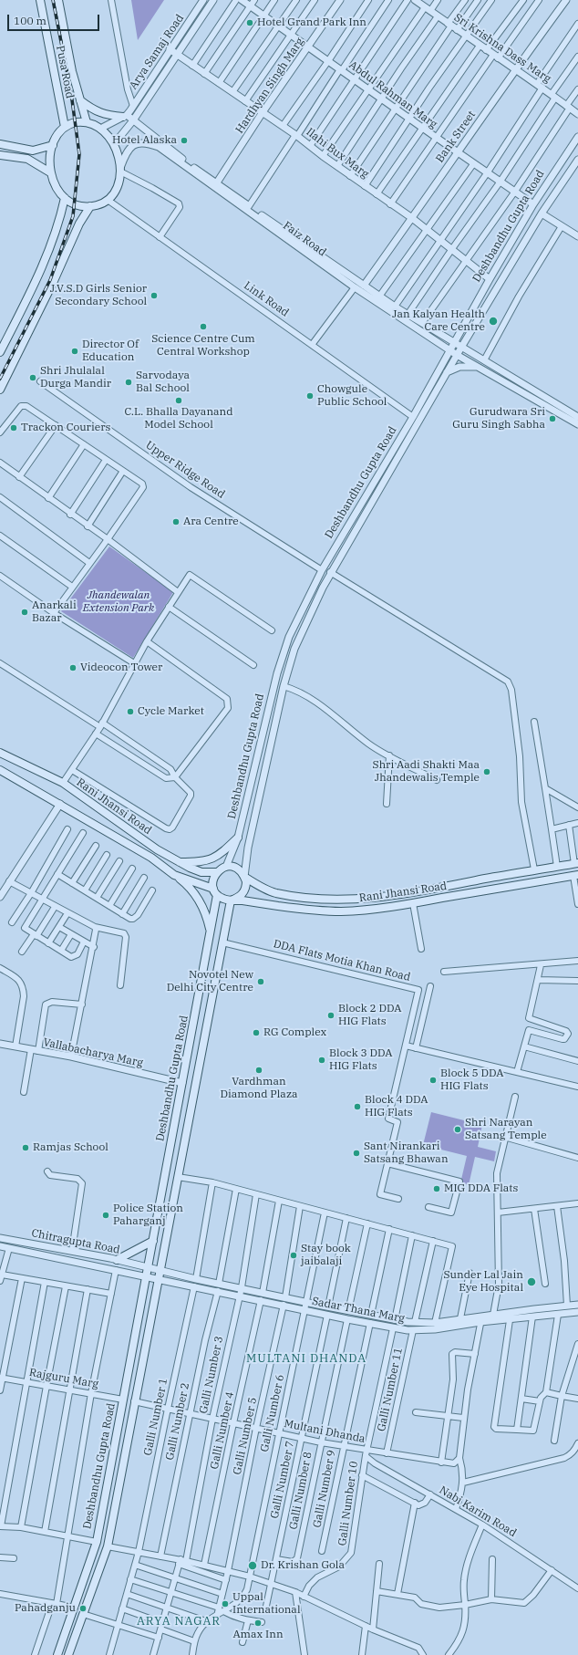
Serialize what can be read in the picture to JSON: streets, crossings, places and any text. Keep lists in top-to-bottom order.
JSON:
{
  "streets": {
    "main road": ["Pusa Road", "Deshbandhu Gupta Road", "Rani Jhansi Road"],
    "street": [
      "Sri Krishna Dass Marg",
      "Arya Samaj Road",
      "Hardhyan Singh Marg",
      "Abdul Rahman Marg",
      "Bank Street",
      "Ilahi Bux Marg",
      "Faiz Road",
      "Link Road",
      "Upper Ridge Road",
      "DDA Flats Motia Khan Road",
      "Vallabacharya Marg",
      "Chitragupta Road",
      "Sadar Thana Marg",
      "Galli Number 3",
      "Rajguru Marg",
      "Galli Number 11",
      "Galli Number 6",
      "Galli Number 1",
      "Galli Number 2",
      "Galli Number 4",
      "Multani Dhanda",
      "Galli Number 5",
      "Galli Number 7",
      "Galli Number 9",
      "Galli Number 8",
      "Galli Number 10",
      "Nabi Karim Road"
    ]
  },
  "crossings": [
    ["Sri Krishna Dass Marg", "Bank Street"],
    ["Arya Samaj Road", "Ilahi Bux Marg"],
    ["Pusa Road", "Faiz Road"],
    ["Pusa Road", "Link Road"],
    ["Hardhyan Singh Marg", "Abdul Rahman Marg"],
    ["Hardhyan Singh Marg", "Ilahi Bux Marg"],
    ["Abdul Rahman Marg", "Bank Street"],
    ["Abdul Rahman Marg", "Deshbandhu Gupta Road"],
    ["Bank Street", "Ilahi Bux Marg"],
    ["Ilahi Bux Marg", "Deshbandhu Gupta Road"],
    ["Deshbandhu Gupta Road", "Faiz Road"],
    ["Deshbandhu Gupta Road", "Link Road"],
    ["Deshbandhu Gupta Road", "Upper Ridge Road"],
    ["Deshbandhu Gupta Road", "Rani Jhansi Road"],
    ["Deshbandhu Gupta Road", "DDA Flats Motia Khan Road"],
    ["Deshbandhu Gupta Road", "Vallabacharya Marg"],
    ["Deshbandhu Gupta Road", "Chitragupta Road"],
    ["Deshbandhu Gupta Road", "Sadar Thana Marg"],
    ["Deshbandhu Gupta Road", "Rajguru Marg"],
    ["Deshbandhu Gupta Road", "Multani Dhanda"],
    ["Faiz Road", "Link Road"],
    ["Chitragupta Road", "Sadar Thana Marg"],
    ["Sadar Thana Marg", "Galli Number 3"],
    ["Sadar Thana Marg", "Galli Number 11"],
    ["Sadar Thana Marg", "Galli Number 6"],
    ["Sadar Thana Marg", "Galli Number 1"],
    ["Sadar Thana Marg", "Galli Number 2"],
    ["Sadar Thana Marg", "Galli Number 4"],
    ["Sadar Thana Marg", "Galli Number 5"],
    ["Sadar Thana Marg", "Galli Number 7"],
    ["Sadar Thana Marg", "Galli Number 9"],
    ["Sadar Thana Marg", "Galli Number 8"],
    ["Sadar Thana Marg", "Galli Number 10"],
    ["Galli Number 3", "Multani Dhanda"],
    ["Galli Number 11", "Multani Dhanda"],
    ["Galli Number 6", "Multani Dhanda"],
    ["Galli Number 6", "Galli Number 5"],
    ["Galli Number 1", "Multani Dhanda"],
    ["Galli Number 2", "Multani Dhanda"],
    ["Galli Number 4", "Multani Dhanda"],
    ["Multani Dhanda", "Galli Number 5"],
    ["Multani Dhanda", "Galli Number 7"],
    ["Multani Dhanda", "Galli Number 9"],
    ["Multani Dhanda", "Galli Number 8"],
    ["Multani Dhanda", "Galli Number 10"],
    ["Multani Dhanda", "Nabi Karim Road"],
    ["Galli Number 7", "Galli Number 8"],
    ["Galli Number 10", "Nabi Karim Road"]
  ],
  "districts": ["MULTANI DHANDA", "ARYA NAGAR"],
  "parks": ["Jhandewalan Extension Park"],
  "places": [
    "Hotel Grand Park Inn",
    "Hotel Alaska",
    "J.V.S.D Girls Senior Secondary School",
    "Jan Kalyan Health Care Centre",
    "Science Centre Cum Central Workshop",
    "Director Of Education",
    "Shri Jhulalal Durga Mandir",
    "Sarvodaya Bal School",
    "Chowgule Public School",
    "C.L. Bhalla Dayanand Model School",
    "Gurudwara Sri Guru Singh Sabha",
    "Trackon Couriers",
    "Ara Centre",
    "Anarkali Bazar",
    "Videocon Tower",
    "Cycle Market",
    "Shri Aadi Shakti Maa Jhandewalis Temple",
    "Novotel New Delhi City Centre",
    "Block 2 DDA HIG Flats",
    "RG Complex",
    "Block 3 DDA HIG Flats",
    "Vardhman Diamond Plaza",
    "Block 5 DDA HIG Flats",
    "Block 4 DDA HIG Flats",
    "Shri Narayan Satsang Temple",
    "Ramjas School",
    "Sant Nirankari Satsang Bhawan",
    "MIG DDA Flats",
    "Police Station Paharganj",
    "Stay book jaibalaji",
    "Sunder Lal Jain Eye Hospital",
    "Dr. Krishan Gola",
    "Uppal International",
    "Pahadganju",
    "Amax Inn"
  ],
  "scale_bar": "100 m"
}
